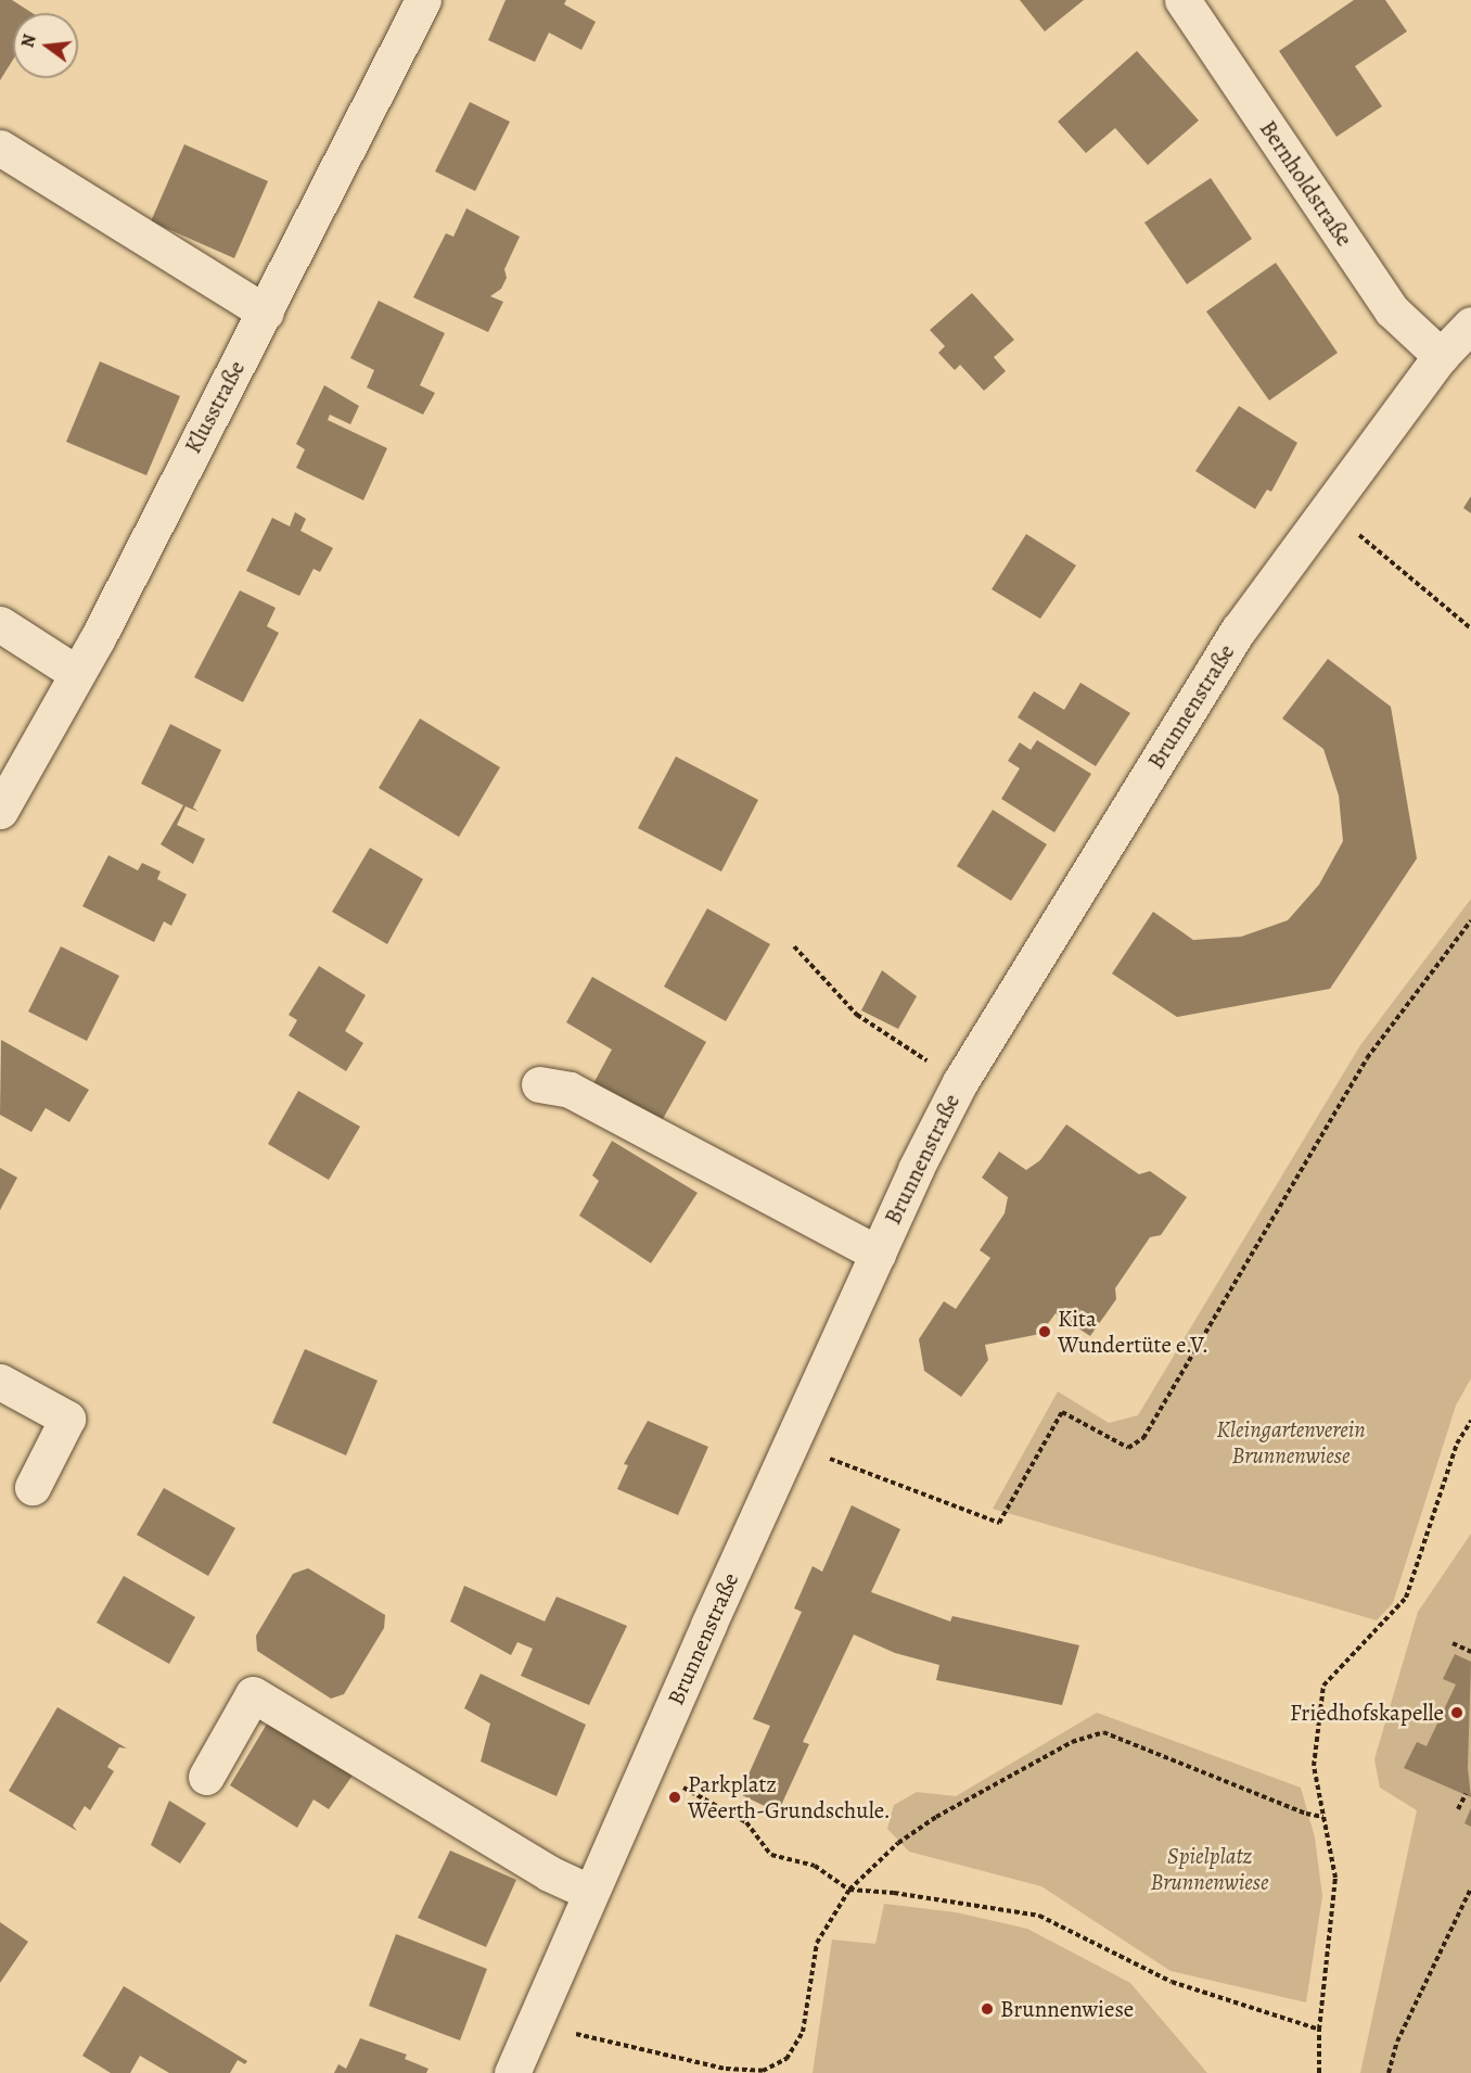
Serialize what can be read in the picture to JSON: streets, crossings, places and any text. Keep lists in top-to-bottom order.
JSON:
{
  "streets": {
    "street": ["Bernholdstraße", "Klusstraße", "Brunnenstraße"]
  },
  "crossings": [
    ["Bernholdstraße", "Brunnenstraße"]
  ],
  "parks": ["Kleingartenverein Brunnenwiese", "Spielplatz Brunnenwiese"],
  "places": [
    "Kita Wundertüte e.V.",
    "Friedhofskapelle",
    "Parkplatz Weerth-Grundschule.",
    "Brunnenwiese"
  ],
  "north": "left"
}
